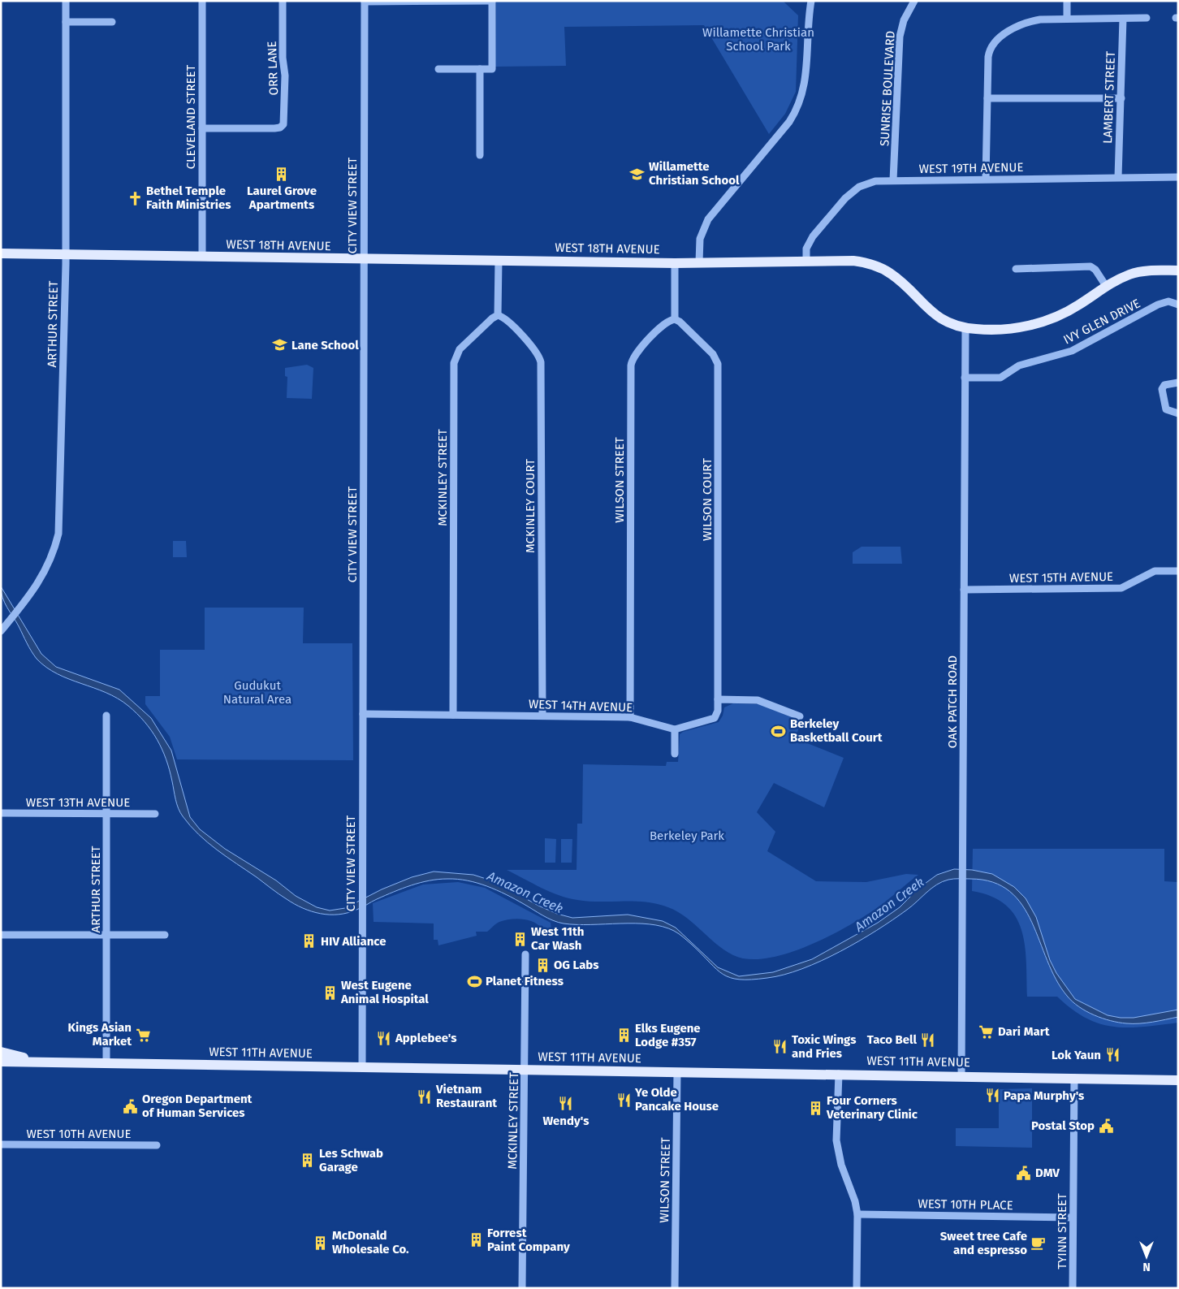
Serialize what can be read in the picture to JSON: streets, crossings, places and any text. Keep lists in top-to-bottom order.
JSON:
{
  "streets": {
    "main road": ["WEST 18TH AVENUE", "WEST 11TH AVENUE"],
    "street": [
      "ORR LANE",
      "SUNRISE BOULEVARD",
      "LAMBERT STREET",
      "CLEVELAND STREET",
      "WEST 19TH AVENUE",
      "CITY VIEW STREET",
      "IVY GLEN DRIVE",
      "ARTHUR STREET",
      "MCKINLEY STREET",
      "WILSON STREET",
      "WILSON COURT",
      "MCKINLEY COURT",
      "WEST 15TH AVENUE",
      "OAK PATCH ROAD",
      "WEST 14TH AVENUE",
      "WEST 13TH AVENUE",
      "WEST 10TH AVENUE",
      "WEST 10TH PLACE",
      "TYINN STREET"
    ]
  },
  "crossings": [
    ["ORR LANE", "CLEVELAND STREET"],
    ["SUNRISE BOULEVARD", "WEST 19TH AVENUE"],
    ["LAMBERT STREET", "WEST 19TH AVENUE"],
    ["CLEVELAND STREET", "WEST 18TH AVENUE"],
    ["WEST 19TH AVENUE", "WEST 18TH AVENUE"],
    ["CITY VIEW STREET", "WEST 18TH AVENUE"],
    ["CITY VIEW STREET", "WEST 14TH AVENUE"],
    ["CITY VIEW STREET", "WEST 11TH AVENUE"],
    ["WEST 18TH AVENUE", "ARTHUR STREET"],
    ["WEST 18TH AVENUE", "OAK PATCH ROAD"],
    ["IVY GLEN DRIVE", "OAK PATCH ROAD"],
    ["ARTHUR STREET", "WEST 13TH AVENUE"],
    ["ARTHUR STREET", "WEST 11TH AVENUE"],
    ["MCKINLEY STREET", "MCKINLEY COURT"],
    ["MCKINLEY STREET", "WEST 14TH AVENUE"],
    ["MCKINLEY STREET", "WEST 11TH AVENUE"],
    ["WILSON STREET", "WILSON COURT"],
    ["WILSON STREET", "WEST 14TH AVENUE"],
    ["WILSON STREET", "WEST 11TH AVENUE"],
    ["MCKINLEY COURT", "WEST 14TH AVENUE"],
    ["WEST 15TH AVENUE", "OAK PATCH ROAD"],
    ["OAK PATCH ROAD", "WEST 11TH AVENUE"],
    ["WEST 11TH AVENUE", "TYINN STREET"],
    ["WEST 10TH PLACE", "TYINN STREET"]
  ],
  "water": ["Amazon Creek"],
  "parks": ["Willamette Christian School Park", "Gudukut Natural Area", "Berkeley Park"],
  "places": {
    "building": [
      "Laurel Grove Apartments",
      "West 11th Car Wash",
      "HIV Alliance",
      "OG Labs",
      "West Eugene Animal Hospital",
      "Elks Eugene Lodge #357",
      "Four Corners Veterinary Clinic",
      "Les Schwab Garage",
      "Forrest Paint Company",
      "McDonald Wholesale Co."
    ],
    "school or university": ["Willamette Christian School", "Lane School"],
    "church": ["Bethel Temple Faith Ministries"],
    "sports": ["Berkeley Basketball Court", "Planet Fitness"],
    "supermarket": ["Dari Mart", "Kings Asian Market"],
    "restaurant": [
      "Applebee's",
      "Taco Bell",
      "Toxic Wings and Fries",
      "Lok Yaun",
      "Papa Murphy's",
      "Vietnam Restaurant",
      "Ye Olde Pancake House",
      "Wendy's"
    ],
    "public building": ["Oregon Department of Human Services", "Postal Stop", "DMV"],
    "cafe": ["Sweet tree Cafe and espresso"]
  },
  "north": "bottom"
}
